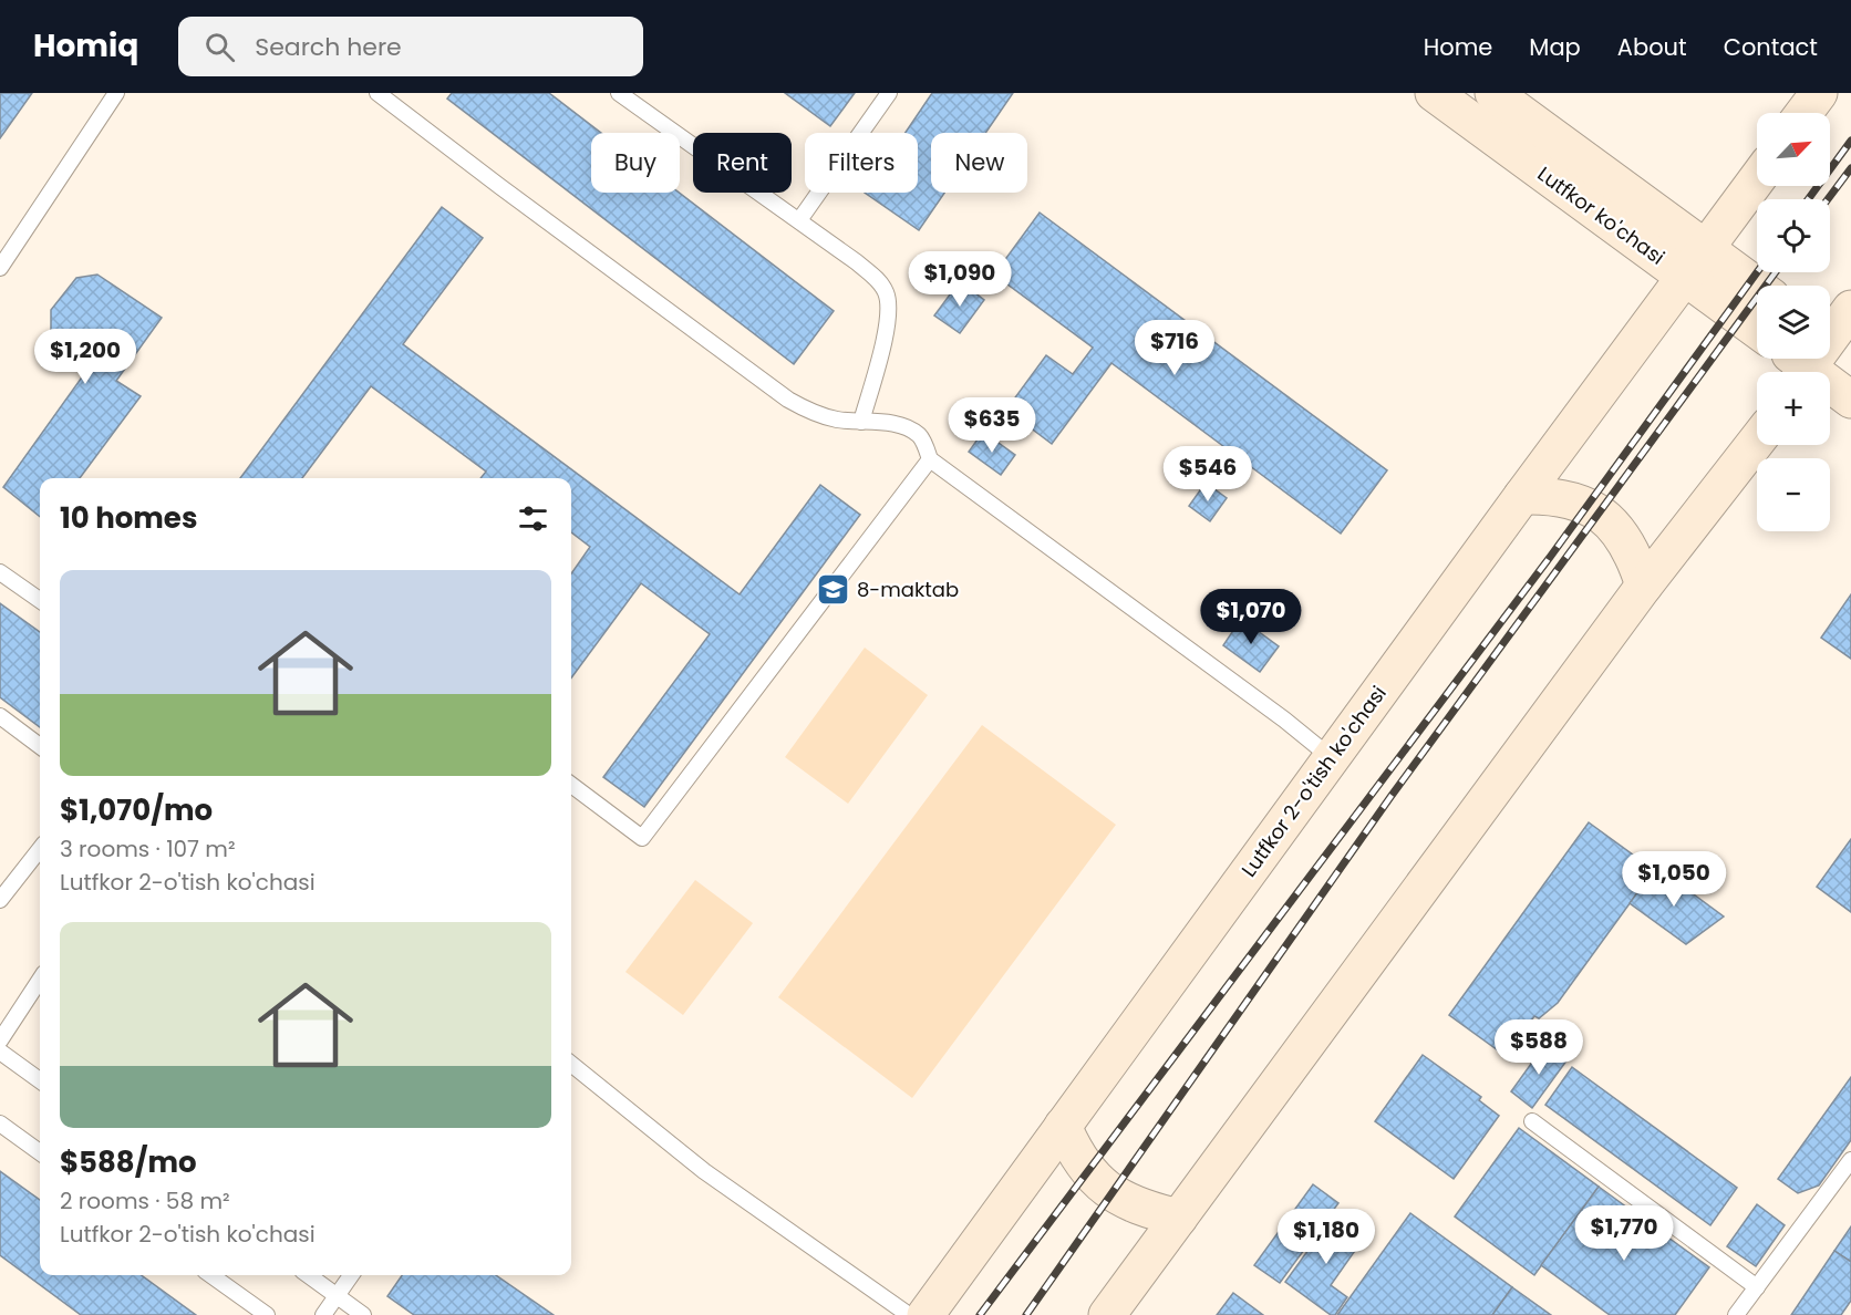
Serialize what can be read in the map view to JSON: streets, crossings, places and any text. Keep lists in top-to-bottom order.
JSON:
{
  "streets": {
    "main road": ["Lutfkor ko'chasi", "Lutfkor 2-o'tish ko'chasi"]
  },
  "crossings": [
    ["Lutfkor ko'chasi", "Lutfkor 2-o'tish ko'chasi"]
  ],
  "places": {
    "school or university": ["8-maktab"]
  },
  "north": "top right",
  "page": {
    "header": "Homiq",
    "search": "Search here",
    "nav": [
      "Home",
      "Map",
      "About",
      "Contact"
    ],
    "map_buttons": ["+", "−"],
    "chip": [
      "Buy",
      "Rent",
      "Filters",
      "New"
    ],
    "price": [
      "$1,090",
      "$716",
      "$1,200",
      "$635",
      "$546",
      "$1,070",
      "$1,050",
      "$588",
      "$1,770",
      "$1,180"
    ],
    "heading": "10 homes",
    "list": [
      {
        "name": "$1,070/mo",
        "note": "3 rooms · 107 m² · Lutfkor 2-o'tish ko'chasi"
      },
      {
        "name": "$588/mo",
        "note": "2 rooms · 58 m² · Lutfkor 2-o'tish ko'chasi"
      }
    ]
  }
}
